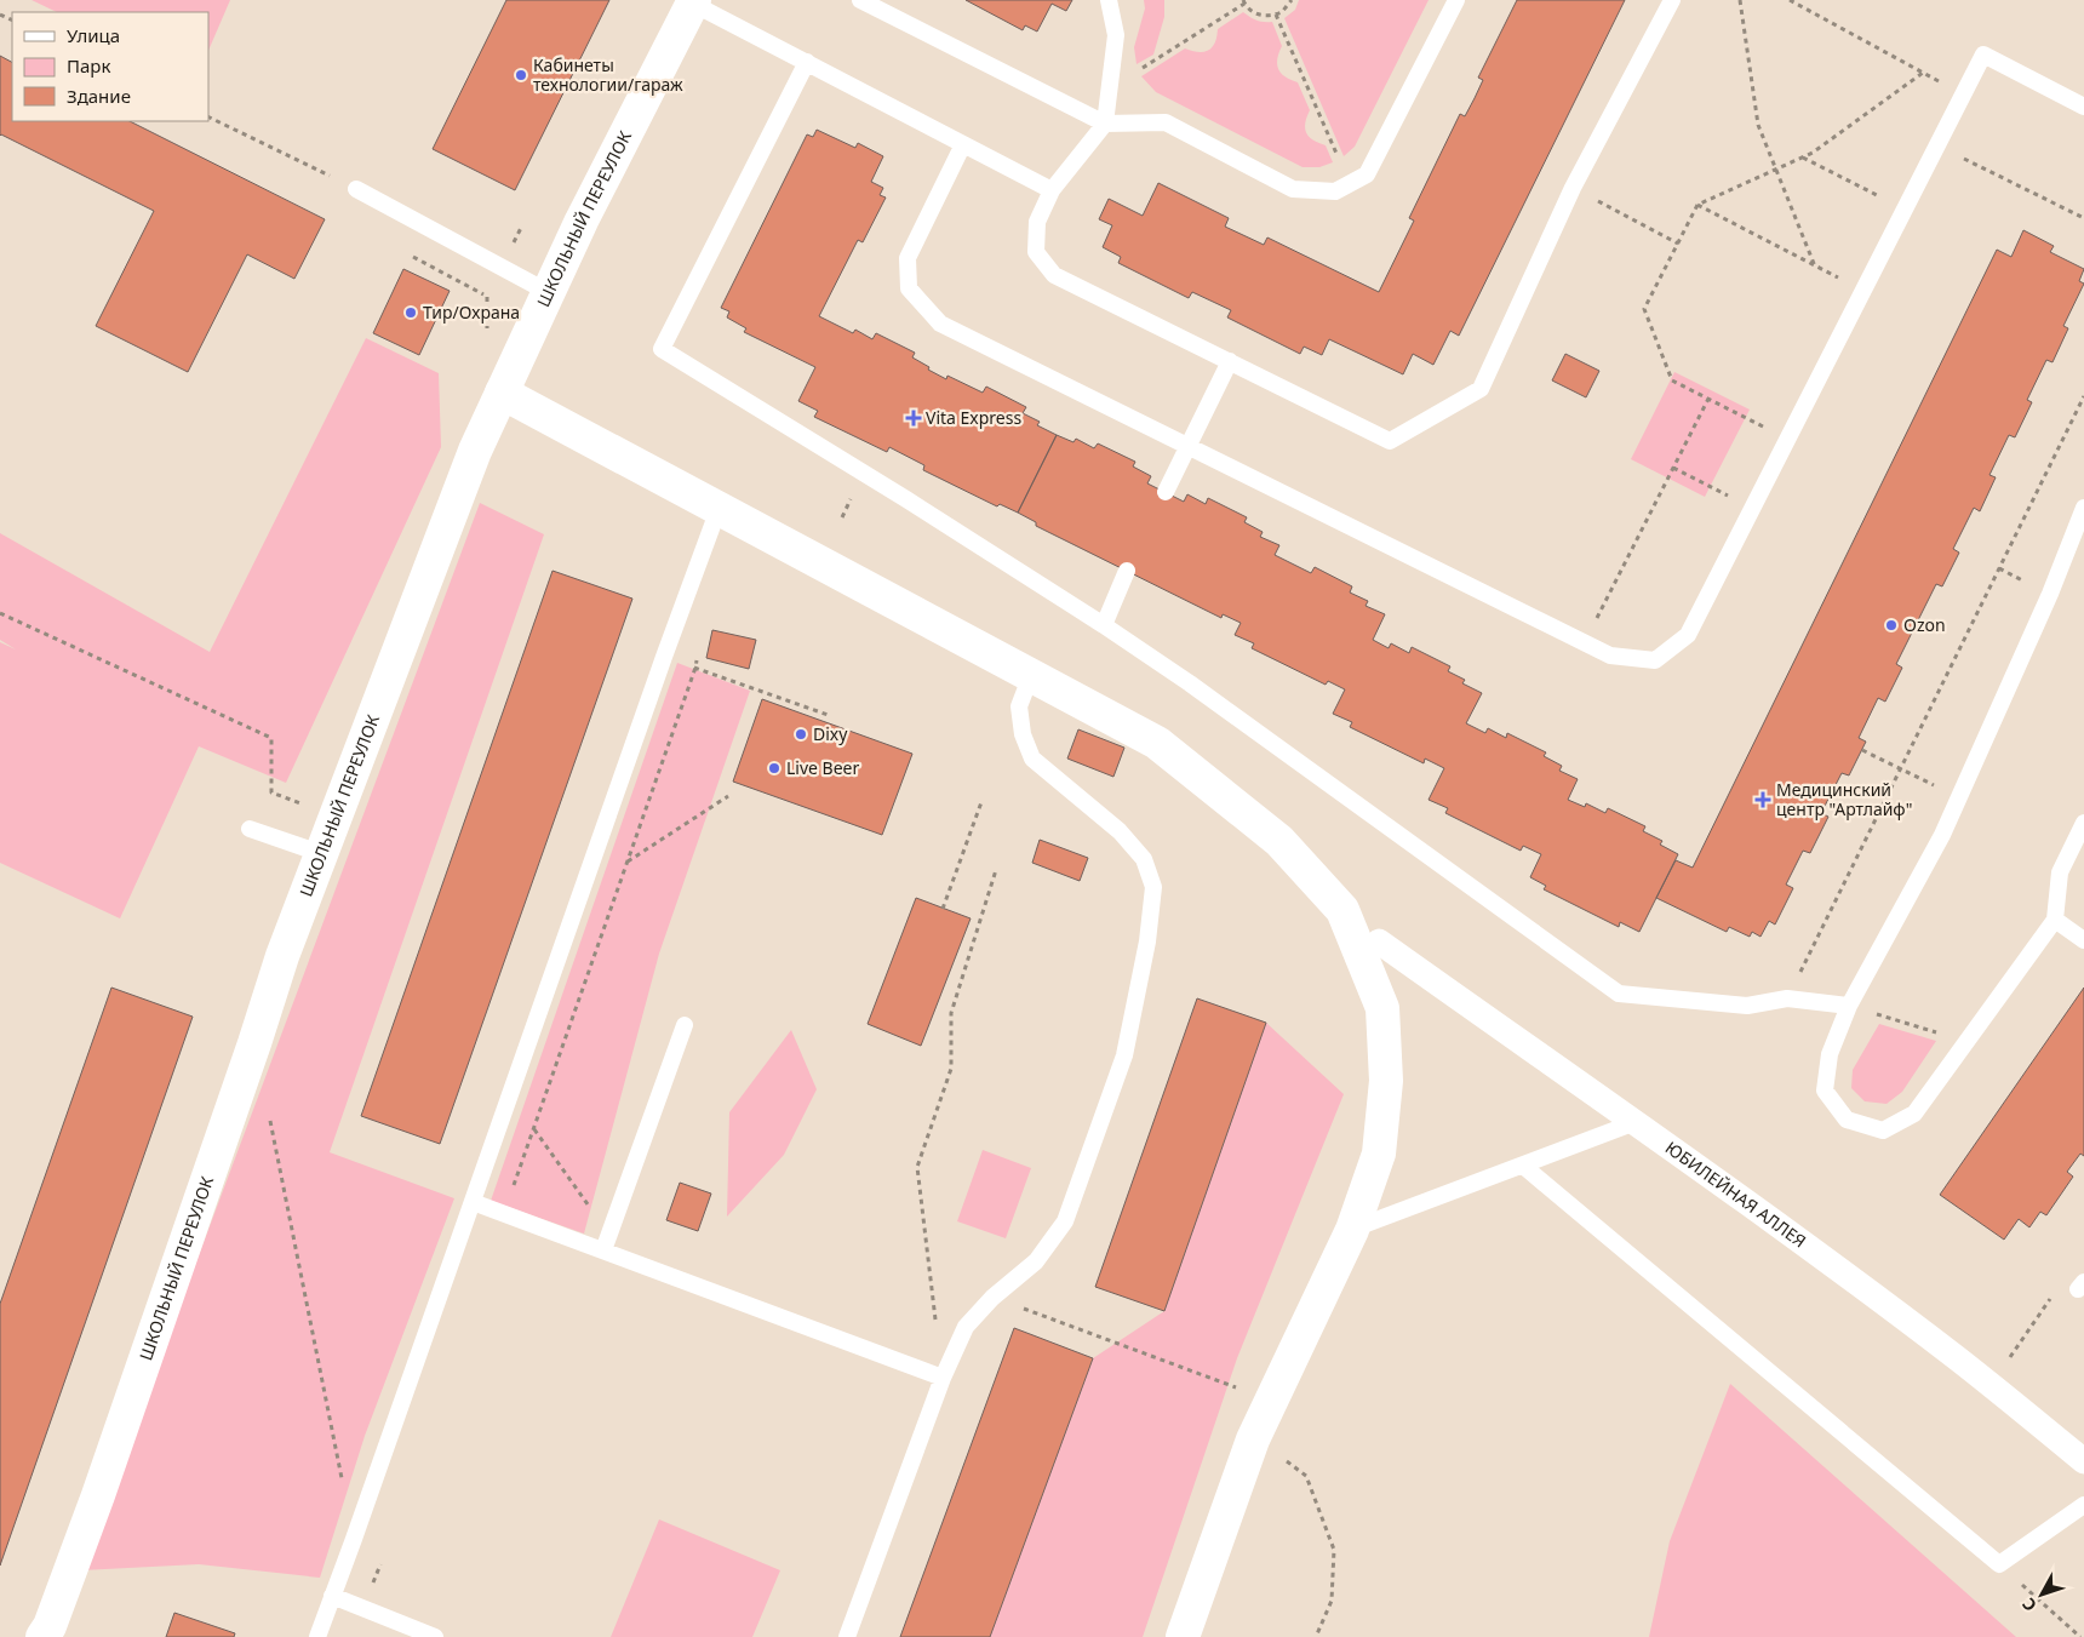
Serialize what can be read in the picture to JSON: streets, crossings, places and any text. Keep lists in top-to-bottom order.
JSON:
{
  "streets": {
    "street": ["ШКОЛЬНЫЙ ПЕРЕУЛОК", "ЮБИЛЕЙНАЯ АЛЛЕЯ"]
  },
  "places": {
    "other": [
      "Кабинеты технологии/гараж",
      "Тир/Охрана",
      "Ozon",
      "Dixy",
      "Live Beer"
    ],
    "health": ["Vita Express", "Медицинский центр \"Артлайф\""]
  },
  "legend": ["Улица", "Парк", "Здание"],
  "north": "bottom left"
}
